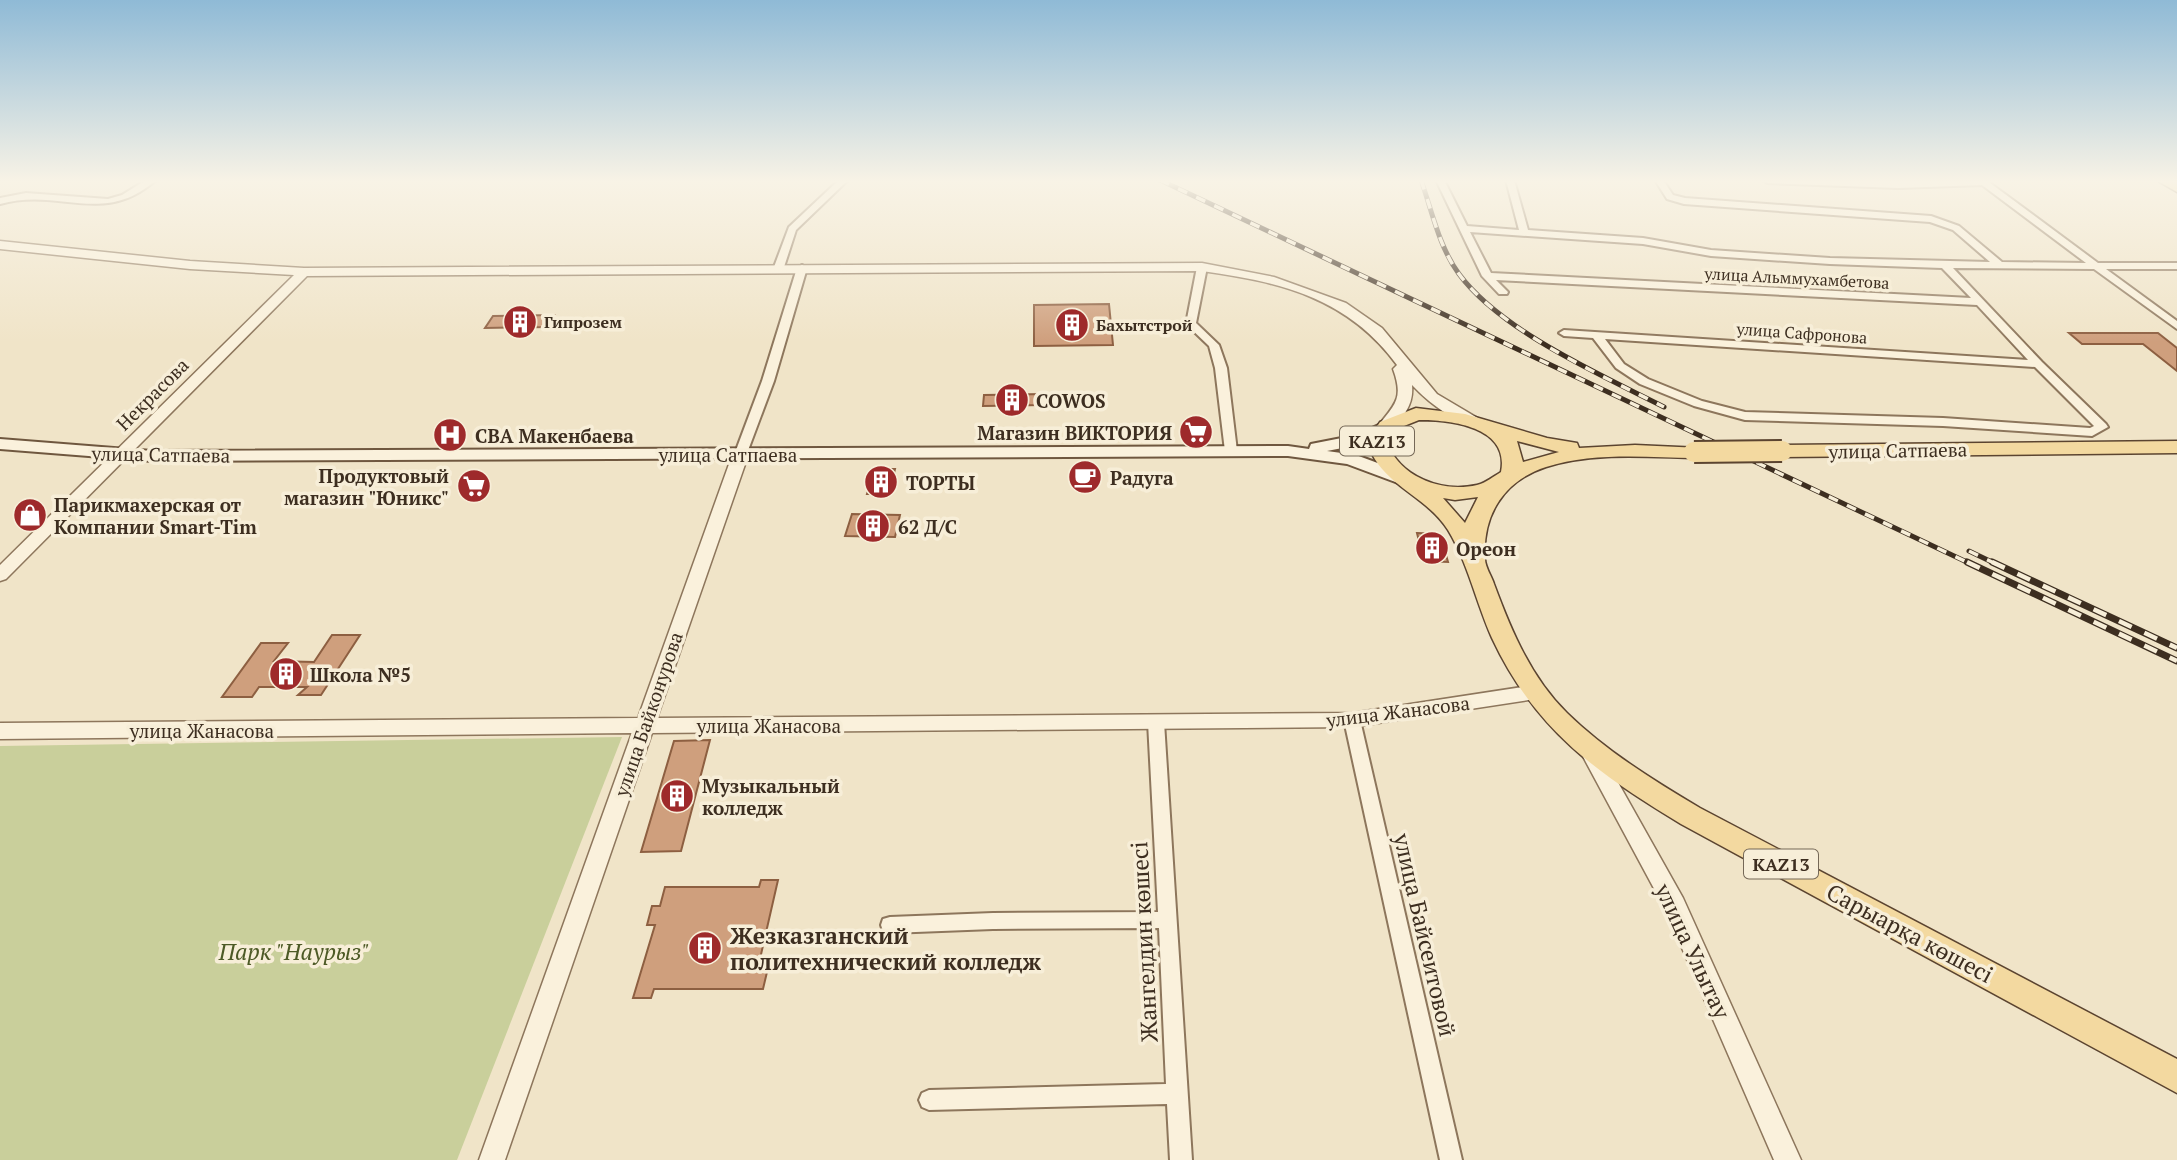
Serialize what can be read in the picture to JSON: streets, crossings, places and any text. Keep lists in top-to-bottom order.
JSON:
{
  "streets": {
    "main road": ["KAZ13", "улица Сатпаева", "Сарыарқа көшесі"],
    "street": [
      "улица Альммухамбетова",
      "улица Сафронова",
      "Некрасова",
      "улица Жанасова",
      "улица Байконурова",
      "улица Байсеитовой",
      "Жангелдин көшесі",
      "улица Улытау"
    ]
  },
  "crossings": [
    ["Некрасова", "улица Сатпаева"],
    ["KAZ13", "улица Сатпаева"],
    ["KAZ13", "Сарыарқа көшесі"],
    ["улица Сатпаева", "улица Байконурова"],
    ["улица Жанасова", "улица Байконурова"],
    ["улица Жанасова", "Сарыарқа көшесі"],
    ["улица Жанасова", "улица Байсеитовой"],
    ["улица Жанасова", "Жангелдин көшесі"],
    ["Сарыарқа көшесі", "улица Улытау"]
  ],
  "parks": ["Парк \"Наурыз\""],
  "places": {
    "building": [
      "Гипрозем",
      "Бахытстрой",
      "COWOS",
      "ТОРТЫ",
      "62 Д/С",
      "Ореон",
      "Школа №5",
      "Музыкальный колледж",
      "Жезказганский политехнический колледж"
    ],
    "supermarket": ["Магазин ВИКТОРИЯ", "Продуктовый магазин \"Юникс\""],
    "hospital": ["СВА Макенбаева"],
    "cafe": ["Радуга"],
    "shop": ["Парикмахерская от Компании Smart-Tim"]
  }
}
